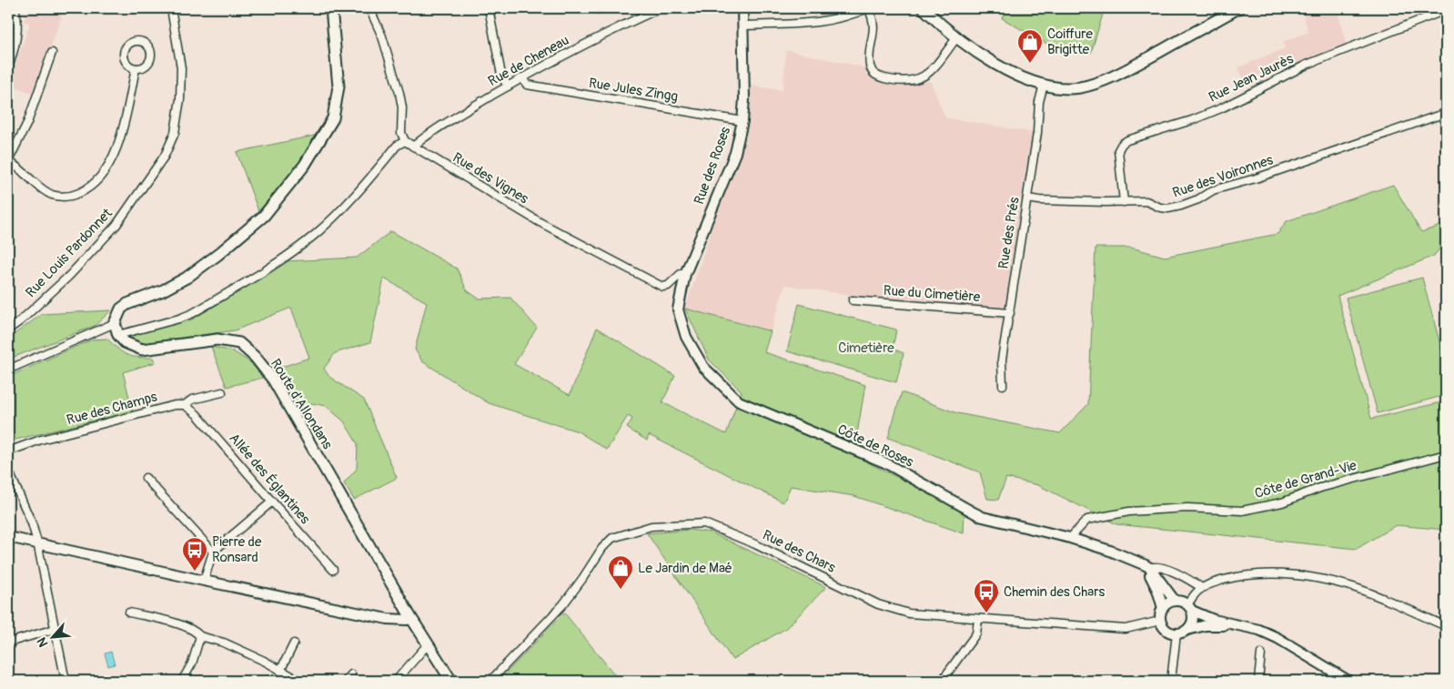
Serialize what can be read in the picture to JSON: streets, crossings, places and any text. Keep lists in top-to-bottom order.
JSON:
{
  "streets": {
    "main road": ["Route d'Allondans"],
    "street": [
      "Rue de Cheneau",
      "Rue Jean Jaurès",
      "Rue Jules Zingg",
      "Rue des Roses",
      "Rue des Voironnes",
      "Rue des Vignes",
      "Rue des Prés",
      "Rue Louis Pardonnet",
      "Rue du Cimetière",
      "Rue des Champs",
      "Côte de Roses",
      "Allée des Églantines",
      "Côte de Grand-Vie",
      "Rue des Chars"
    ]
  },
  "crossings": [
    ["Rue de Cheneau", "Rue Jules Zingg"],
    ["Rue de Cheneau", "Rue des Vignes"],
    ["Rue Jean Jaurès", "Rue des Voironnes"],
    ["Rue Jules Zingg", "Rue des Roses"],
    ["Rue des Roses", "Rue des Vignes"],
    ["Rue des Roses", "Côte de Roses"],
    ["Rue des Voironnes", "Rue des Prés"],
    ["Rue des Vignes", "Côte de Roses"],
    ["Rue des Prés", "Rue du Cimetière"],
    ["Rue des Champs", "Allée des Églantines"],
    ["Côte de Roses", "Côte de Grand-Vie"]
  ],
  "parks": ["Cimetière"],
  "places": {
    "shop": ["Coiffure Brigitte", "Le Jardin de Maé"],
    "bus stop": ["Pierre de Ronsard", "Chemin des Chars"]
  },
  "north": "bottom left"
}
